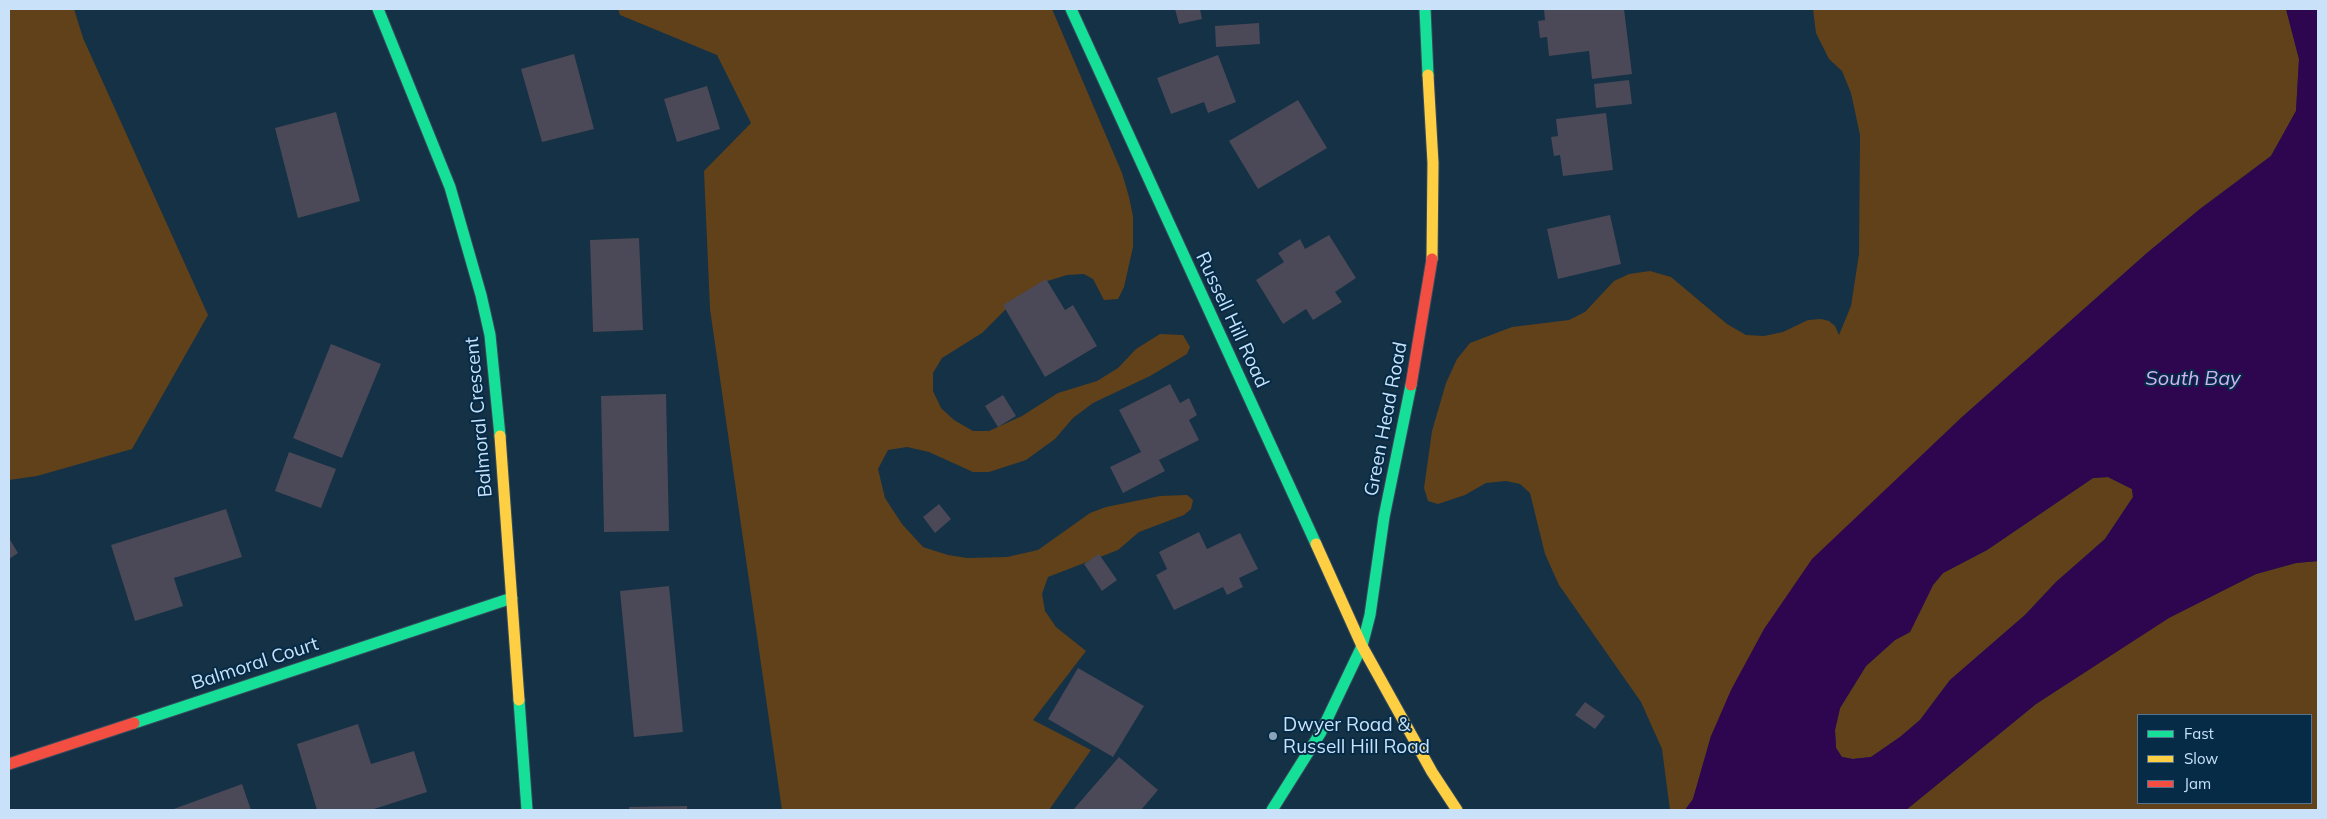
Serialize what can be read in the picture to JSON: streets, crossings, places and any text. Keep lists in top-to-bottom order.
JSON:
{
  "streets": {
    "street": [
      "Russell Hill Road",
      "Balmoral Crescent",
      "Green Head Road",
      "Balmoral Court"
    ]
  },
  "crossings": [
    ["Russell Hill Road", "Green Head Road"],
    ["Balmoral Crescent", "Balmoral Court"]
  ],
  "water": ["South Bay"],
  "places": ["Dwyer Road & Russell Hill Road"],
  "legend": ["Fast", "Slow", "Jam"]
}
